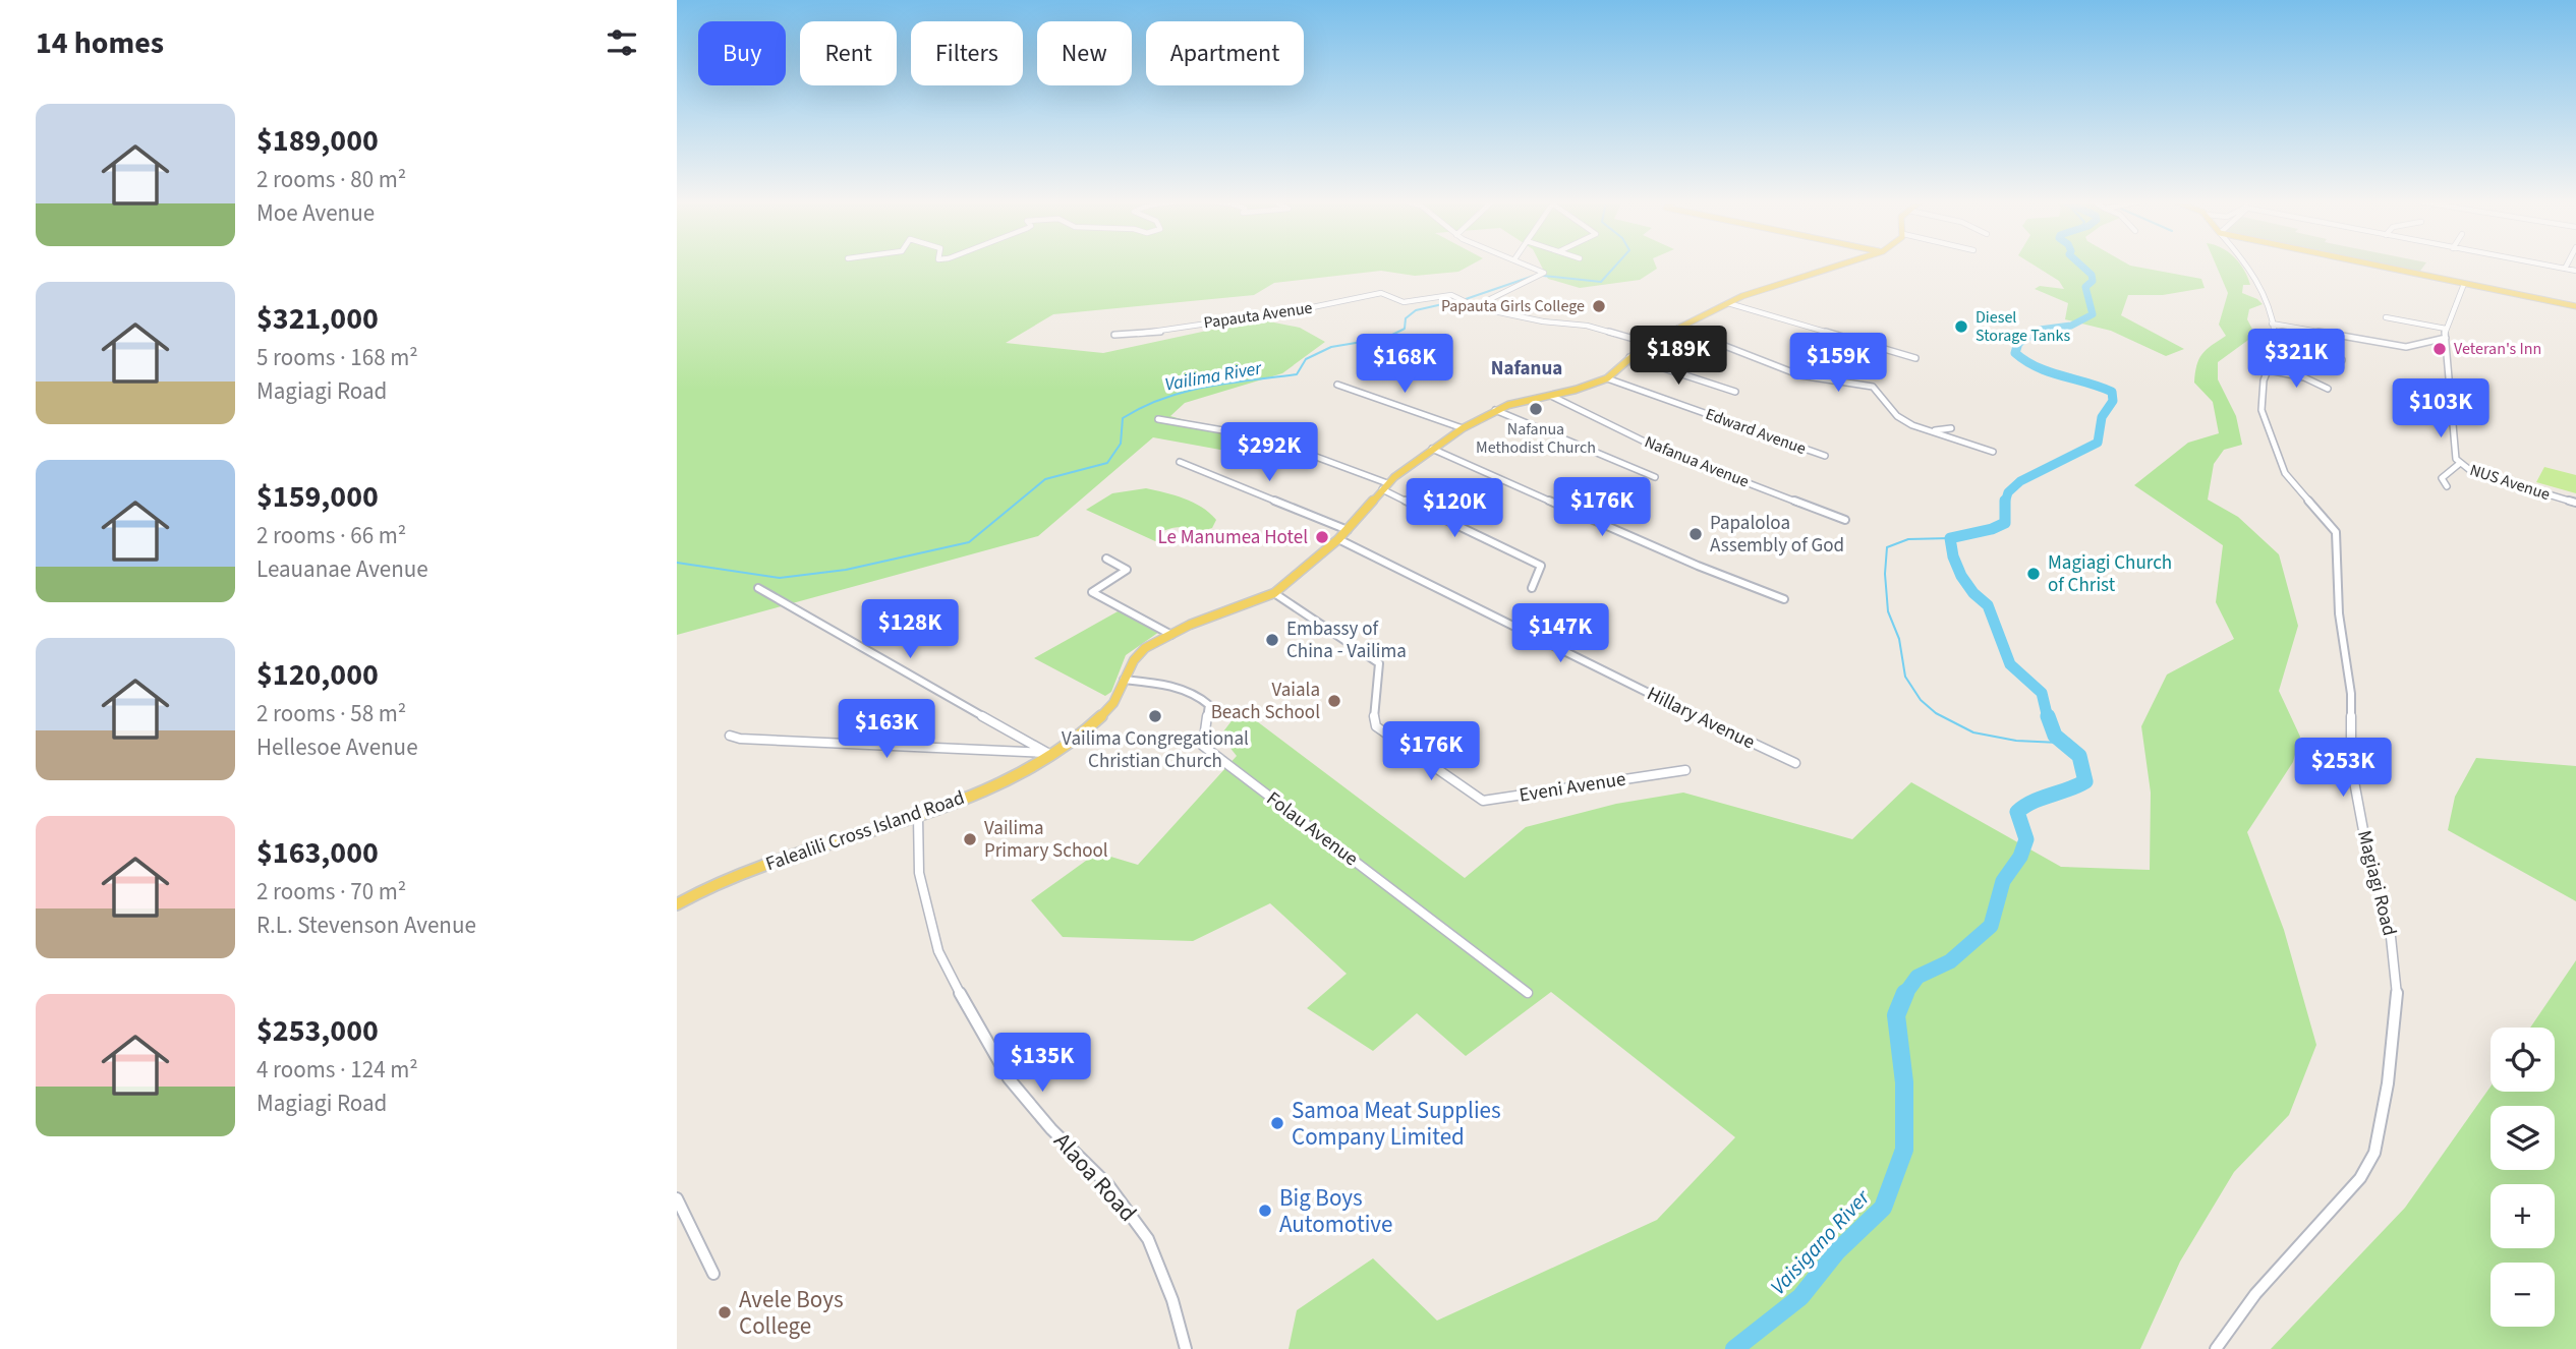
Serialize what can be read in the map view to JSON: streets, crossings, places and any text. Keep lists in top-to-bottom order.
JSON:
{
  "streets": {
    "main road": ["Falealili Cross Island Road"],
    "street": [
      "Papauta Avenue",
      "Edward Avenue",
      "Nafanua Avenue",
      "NUS Avenue",
      "Hillary Avenue",
      "Eveni Avenue",
      "Folau Avenue",
      "Magiagi Road",
      "Alaoa Road"
    ]
  },
  "crossings": [
    ["Papauta Avenue", "Falealili Cross Island Road"],
    ["Edward Avenue", "Falealili Cross Island Road"],
    ["Nafanua Avenue", "Falealili Cross Island Road"],
    ["Hillary Avenue", "Falealili Cross Island Road"],
    ["Eveni Avenue", "Falealili Cross Island Road"],
    ["Folau Avenue", "Falealili Cross Island Road"],
    ["Falealili Cross Island Road", "Alaoa Road"]
  ],
  "districts": ["Nafanua"],
  "water": ["Vailima River", "Vaisigano River"],
  "places": [
    "Papauta Girls College",
    "Diesel Storage Tanks",
    "Veteran's Inn",
    "Nafanua Methodist Church",
    "Papaloloa Assembly of God",
    "Le Manumea Hotel",
    "Magiagi Church of Christ",
    "Embassy of China - Vailima",
    "Vaiala Beach School",
    "Vailima Congregational Christian Church",
    "Vailima Primary School",
    "Samoa Meat Supplies Company Limited",
    "Big Boys Automotive",
    "Avele Boys College"
  ],
  "page": {
    "heading": "14 homes",
    "chip": [
      "Buy",
      "Rent",
      "Filters",
      "New",
      "Apartment"
    ],
    "list": [
      {
        "name": "$189,000",
        "note": "2 rooms · 80 m² · Moe Avenue"
      },
      {
        "name": "$321,000",
        "note": "5 rooms · 168 m² · Magiagi Road"
      },
      {
        "name": "$159,000",
        "note": "2 rooms · 66 m² · Leauanae Avenue"
      },
      {
        "name": "$120,000",
        "note": "2 rooms · 58 m² · Hellesoe Avenue"
      },
      {
        "name": "$163,000",
        "note": "2 rooms · 70 m² · R.L. Stevenson Avenue"
      },
      {
        "name": "$253,000",
        "note": "4 rooms · 124 m² · Magiagi Road"
      }
    ],
    "price": [
      "$189K",
      "$321K",
      "$159K",
      "$168K",
      "$103K",
      "$292K",
      "$176K",
      "$120K",
      "$128K",
      "$147K",
      "$163K",
      "$176K",
      "$253K",
      "$135K"
    ],
    "map_buttons": ["+", "−"]
  }
}
